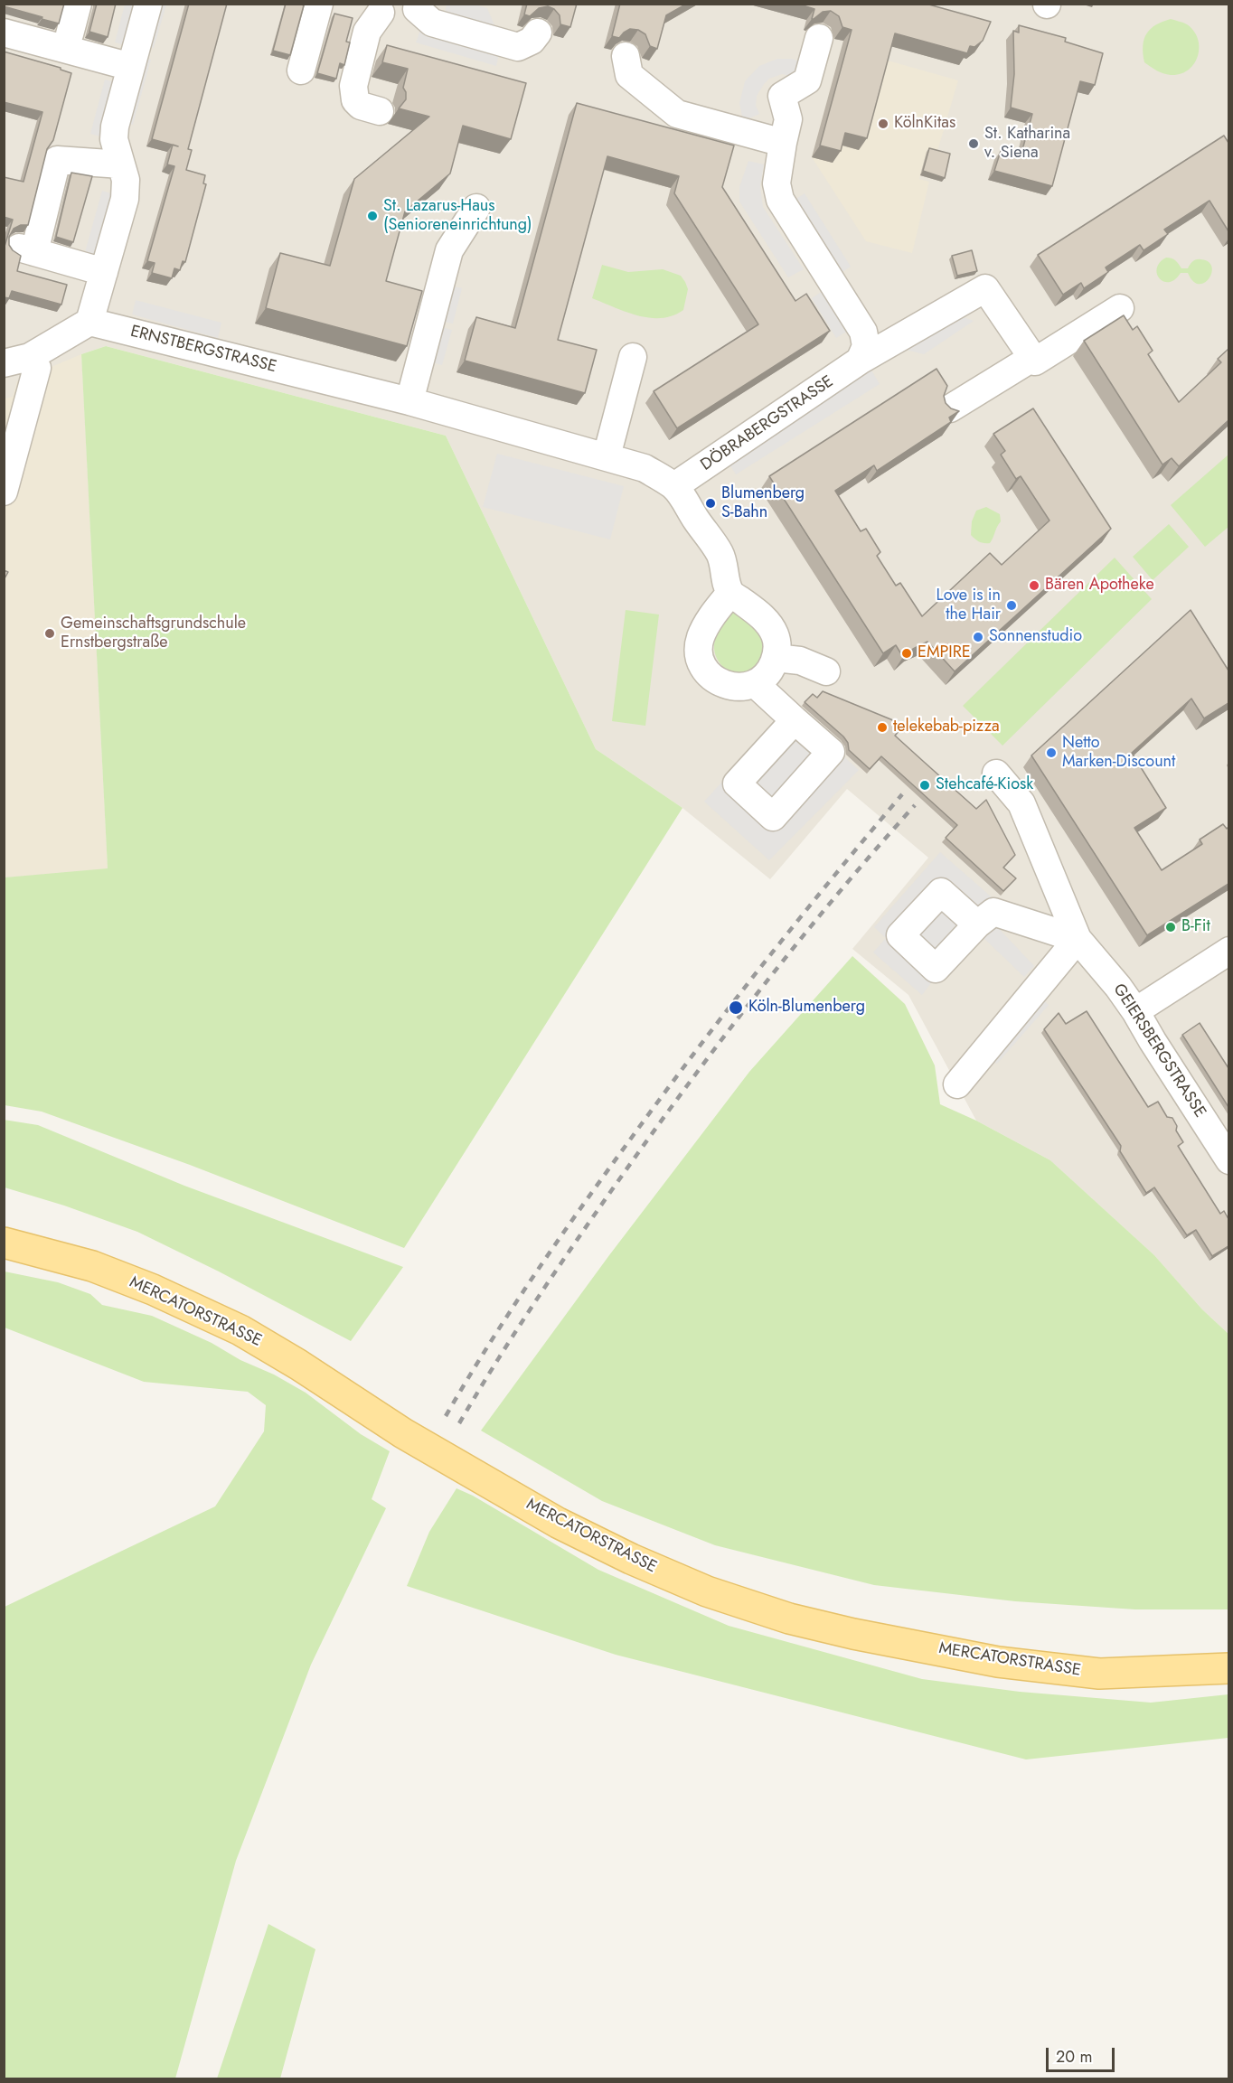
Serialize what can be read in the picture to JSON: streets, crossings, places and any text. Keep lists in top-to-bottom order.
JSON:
{
  "streets": {
    "main road": ["MERCATORSTRASSE"],
    "street": ["ERNSTBERGSTRASSE", "DÖBRABERGSTRASSE", "GEIERSBERGSTRASSE"]
  },
  "crossings": [
    ["ERNSTBERGSTRASSE", "DÖBRABERGSTRASSE"]
  ],
  "places": [
    "KölnKitas",
    "St. Katharina v. Siena",
    "St. Lazarus-Haus (Senioreneinrichtung)",
    "Blumenberg S-Bahn",
    "Bären Apotheke",
    "Love is in the Hair",
    "Gemeinschaftsgrundschule Ernstbergstraße",
    "Sonnenstudio",
    "EMPIRE",
    "telekebab-pizza",
    "Netto Marken-Discount",
    "Stehcafé-Kiosk",
    "B-Fit",
    "Köln-Blumenberg"
  ],
  "scale_bar": "20 m"
}
